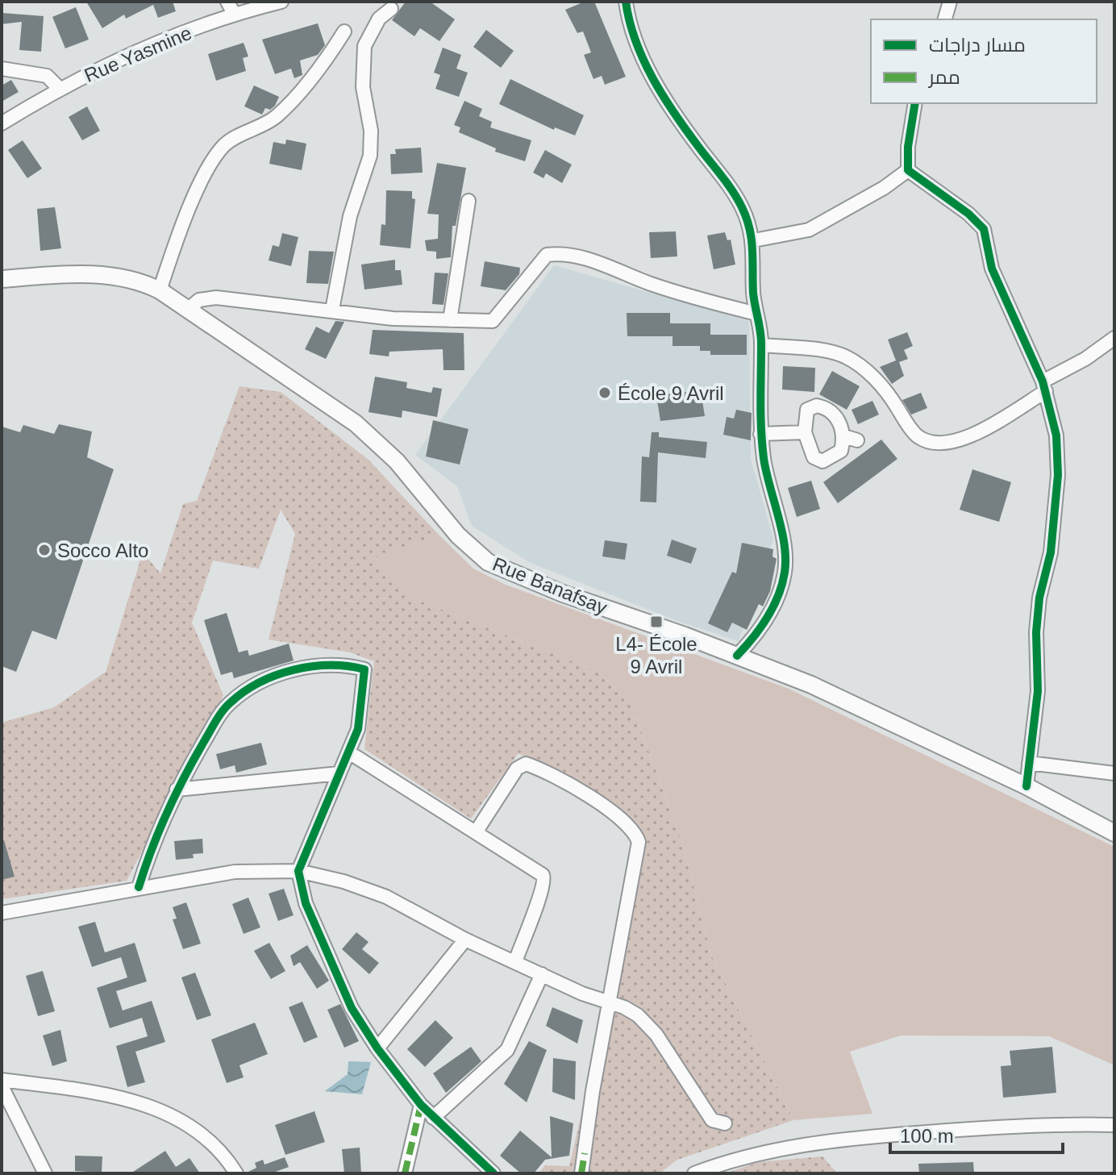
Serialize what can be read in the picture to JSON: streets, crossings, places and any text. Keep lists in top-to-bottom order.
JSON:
{
  "streets": {
    "main road": ["Rue Banafsay"],
    "street": ["Rue Yasmine"]
  },
  "places": {
    "other": ["École 9 Avril", "Socco Alto"],
    "transit": ["L4- École 9 Avril"]
  },
  "legend": ["مسار دراجات", "ممر"],
  "scale_bar": "100 m"
}
